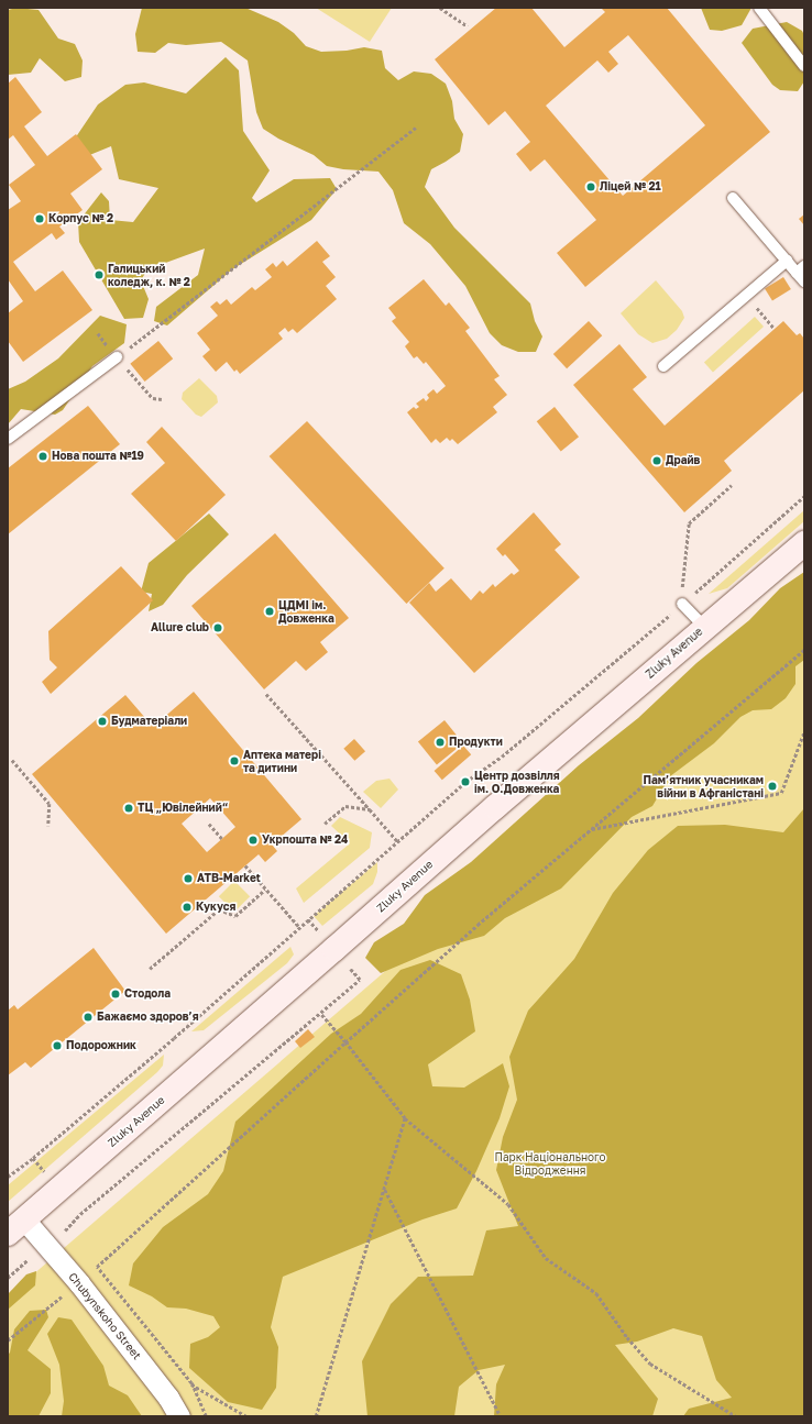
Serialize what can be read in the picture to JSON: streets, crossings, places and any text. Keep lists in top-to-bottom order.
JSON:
{
  "streets": {
    "main road": ["Zluky Avenue"],
    "street": ["Chubynskoho Street"]
  },
  "crossings": [
    ["Zluky Avenue", "Chubynskoho Street"]
  ],
  "parks": ["Парк Національного Відродження"],
  "places": [
    "Ліцей № 21",
    "Корпус № 2",
    "Галицький коледж, к. № 2",
    "Нова пошта №19",
    "Драйв",
    "ЦДМІ ім. Довженка",
    "Allure club",
    "Будматеріали",
    "Продукти",
    "Аптека матері та дитини",
    "Центр дозвілля ім. О.Довженка",
    "Пам’ятник учасникам війни в Афганістані",
    "ТЦ „Ювілейний“",
    "Укрпошта № 24",
    "ATB-Market",
    "Кукуся",
    "Стодола",
    "Бажаємо здоров’я",
    "Подорожник"
  ]
}
